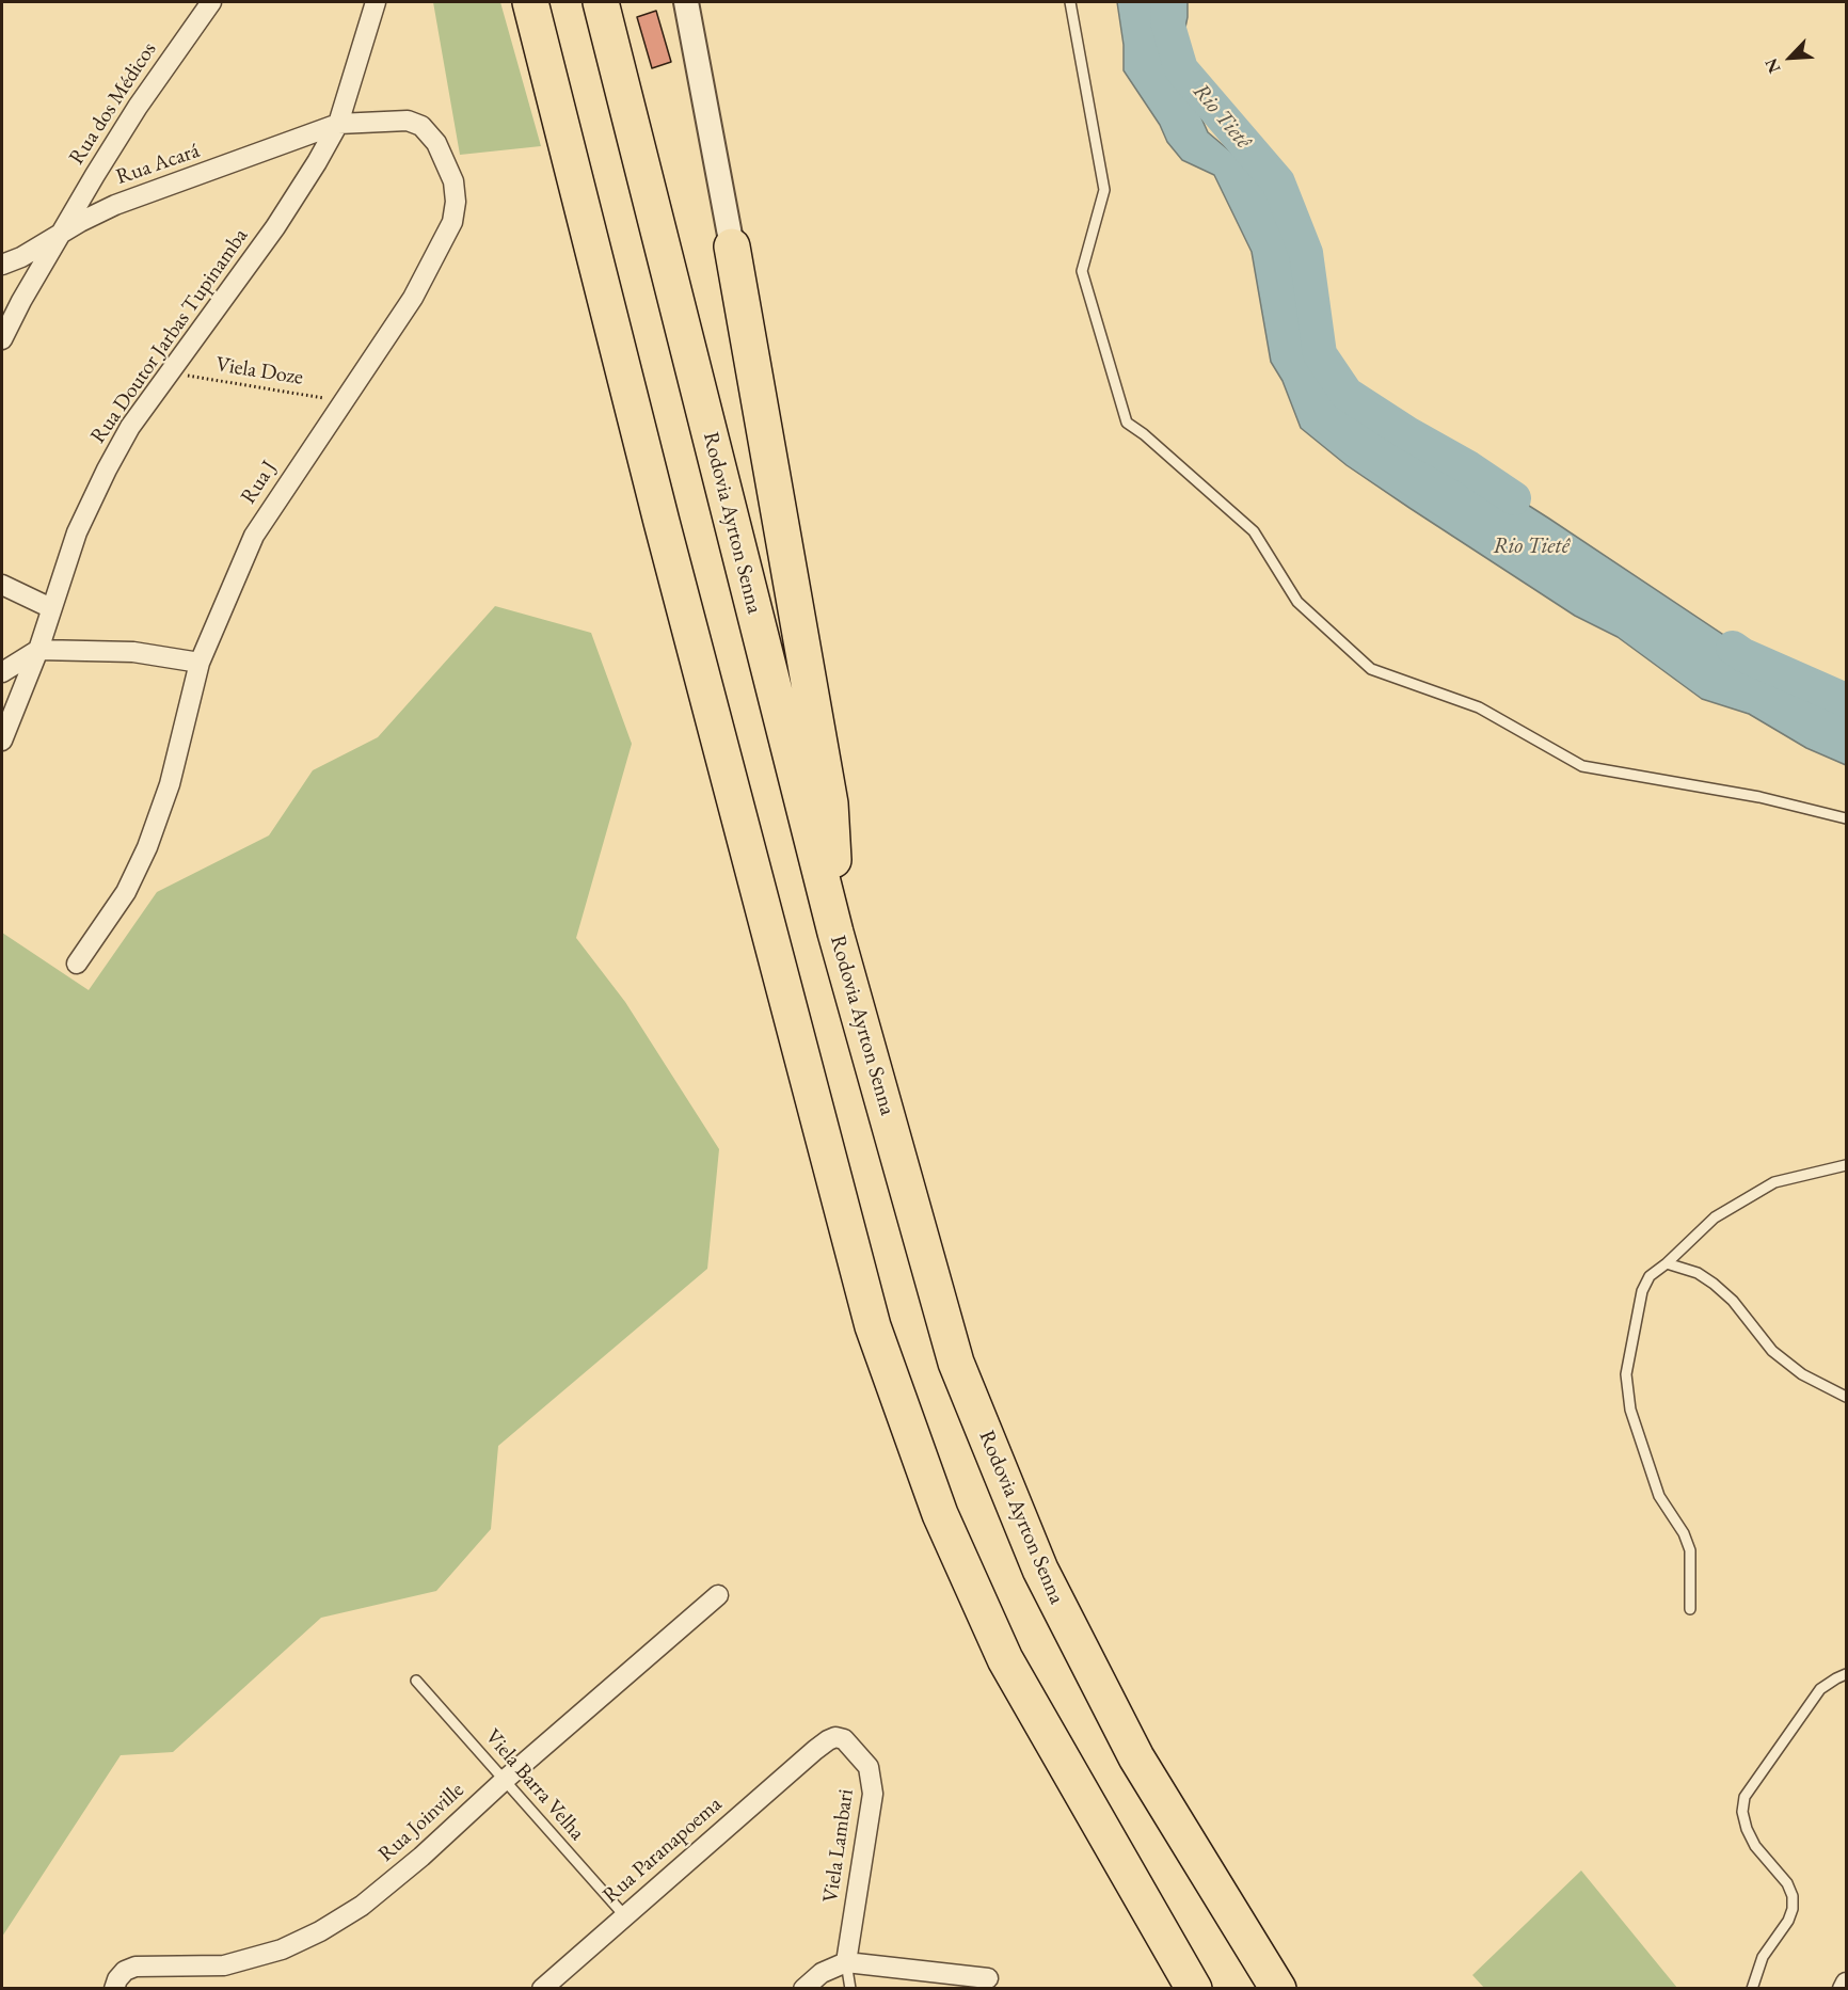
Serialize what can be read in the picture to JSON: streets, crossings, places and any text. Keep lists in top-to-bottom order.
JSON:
{
  "streets": {
    "highway": ["Rodovia Ayrton Senna"],
    "street": [
      "Rua dos Médicos",
      "Rua Acará",
      "Rua Doutor Jarbas Tupinamba",
      "Rua J",
      "Rua Joinville",
      "Viela Lambari",
      "Rua Paranapoema"
    ],
    "lane": ["Viela Barra Velha"],
    "path": ["Viela Doze"]
  },
  "crossings": [
    ["Rua dos Médicos", "Rua Acará"],
    ["Rua Acará", "Rua Doutor Jarbas Tupinamba"],
    ["Rua Acará", "Rua J"],
    ["Rua Doutor Jarbas Tupinamba", "Viela Doze"],
    ["Rua Doutor Jarbas Tupinamba", "Rua J"],
    ["Viela Doze", "Rua J"],
    ["Viela Barra Velha", "Rua Joinville"],
    ["Viela Barra Velha", "Rua Paranapoema"],
    ["Viela Lambari", "Rua Paranapoema"]
  ],
  "water": ["Rio Tietê"],
  "north": "bottom left"
}
